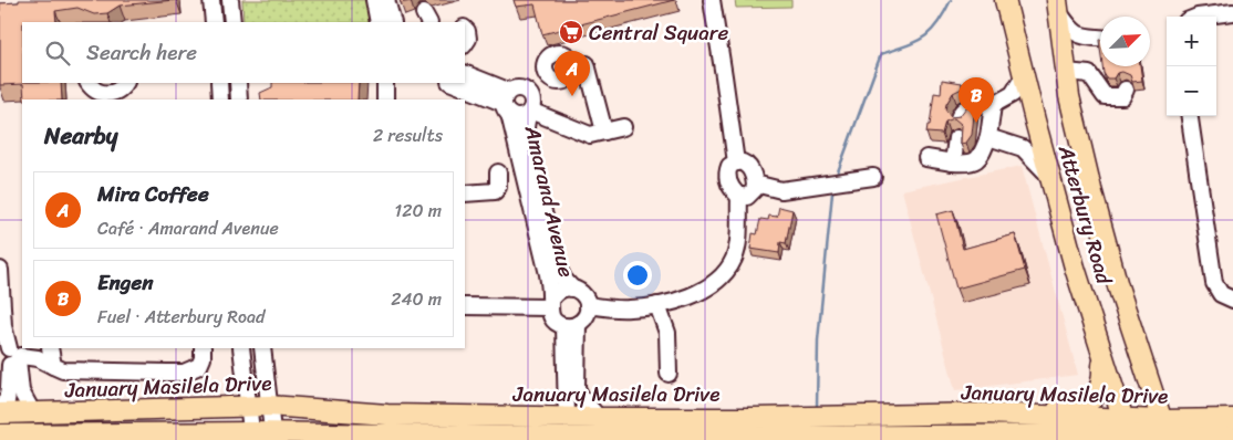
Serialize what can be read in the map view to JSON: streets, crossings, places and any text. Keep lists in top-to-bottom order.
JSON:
{
  "streets": {
    "main road": ["Atterbury Road", "January Masilela Drive"],
    "street": ["Amarand Avenue"]
  },
  "crossings": [
    ["Atterbury Road", "January Masilela Drive"]
  ],
  "places": {
    "supermarket": ["Central Square"]
  },
  "north": "top right",
  "page": {
    "map_buttons": ["+", "−"],
    "search": "Search here",
    "pins": ["A", "B"],
    "heading": ["Nearby", "2 results"],
    "list": [
      {
        "mark": "A",
        "name": "Mira Coffee",
        "note": "Café · Amarand Avenue",
        "value": "120 m"
      },
      {
        "mark": "B",
        "name": "Engen",
        "note": "Fuel · Atterbury Road",
        "value": "240 m"
      }
    ]
  }
}
